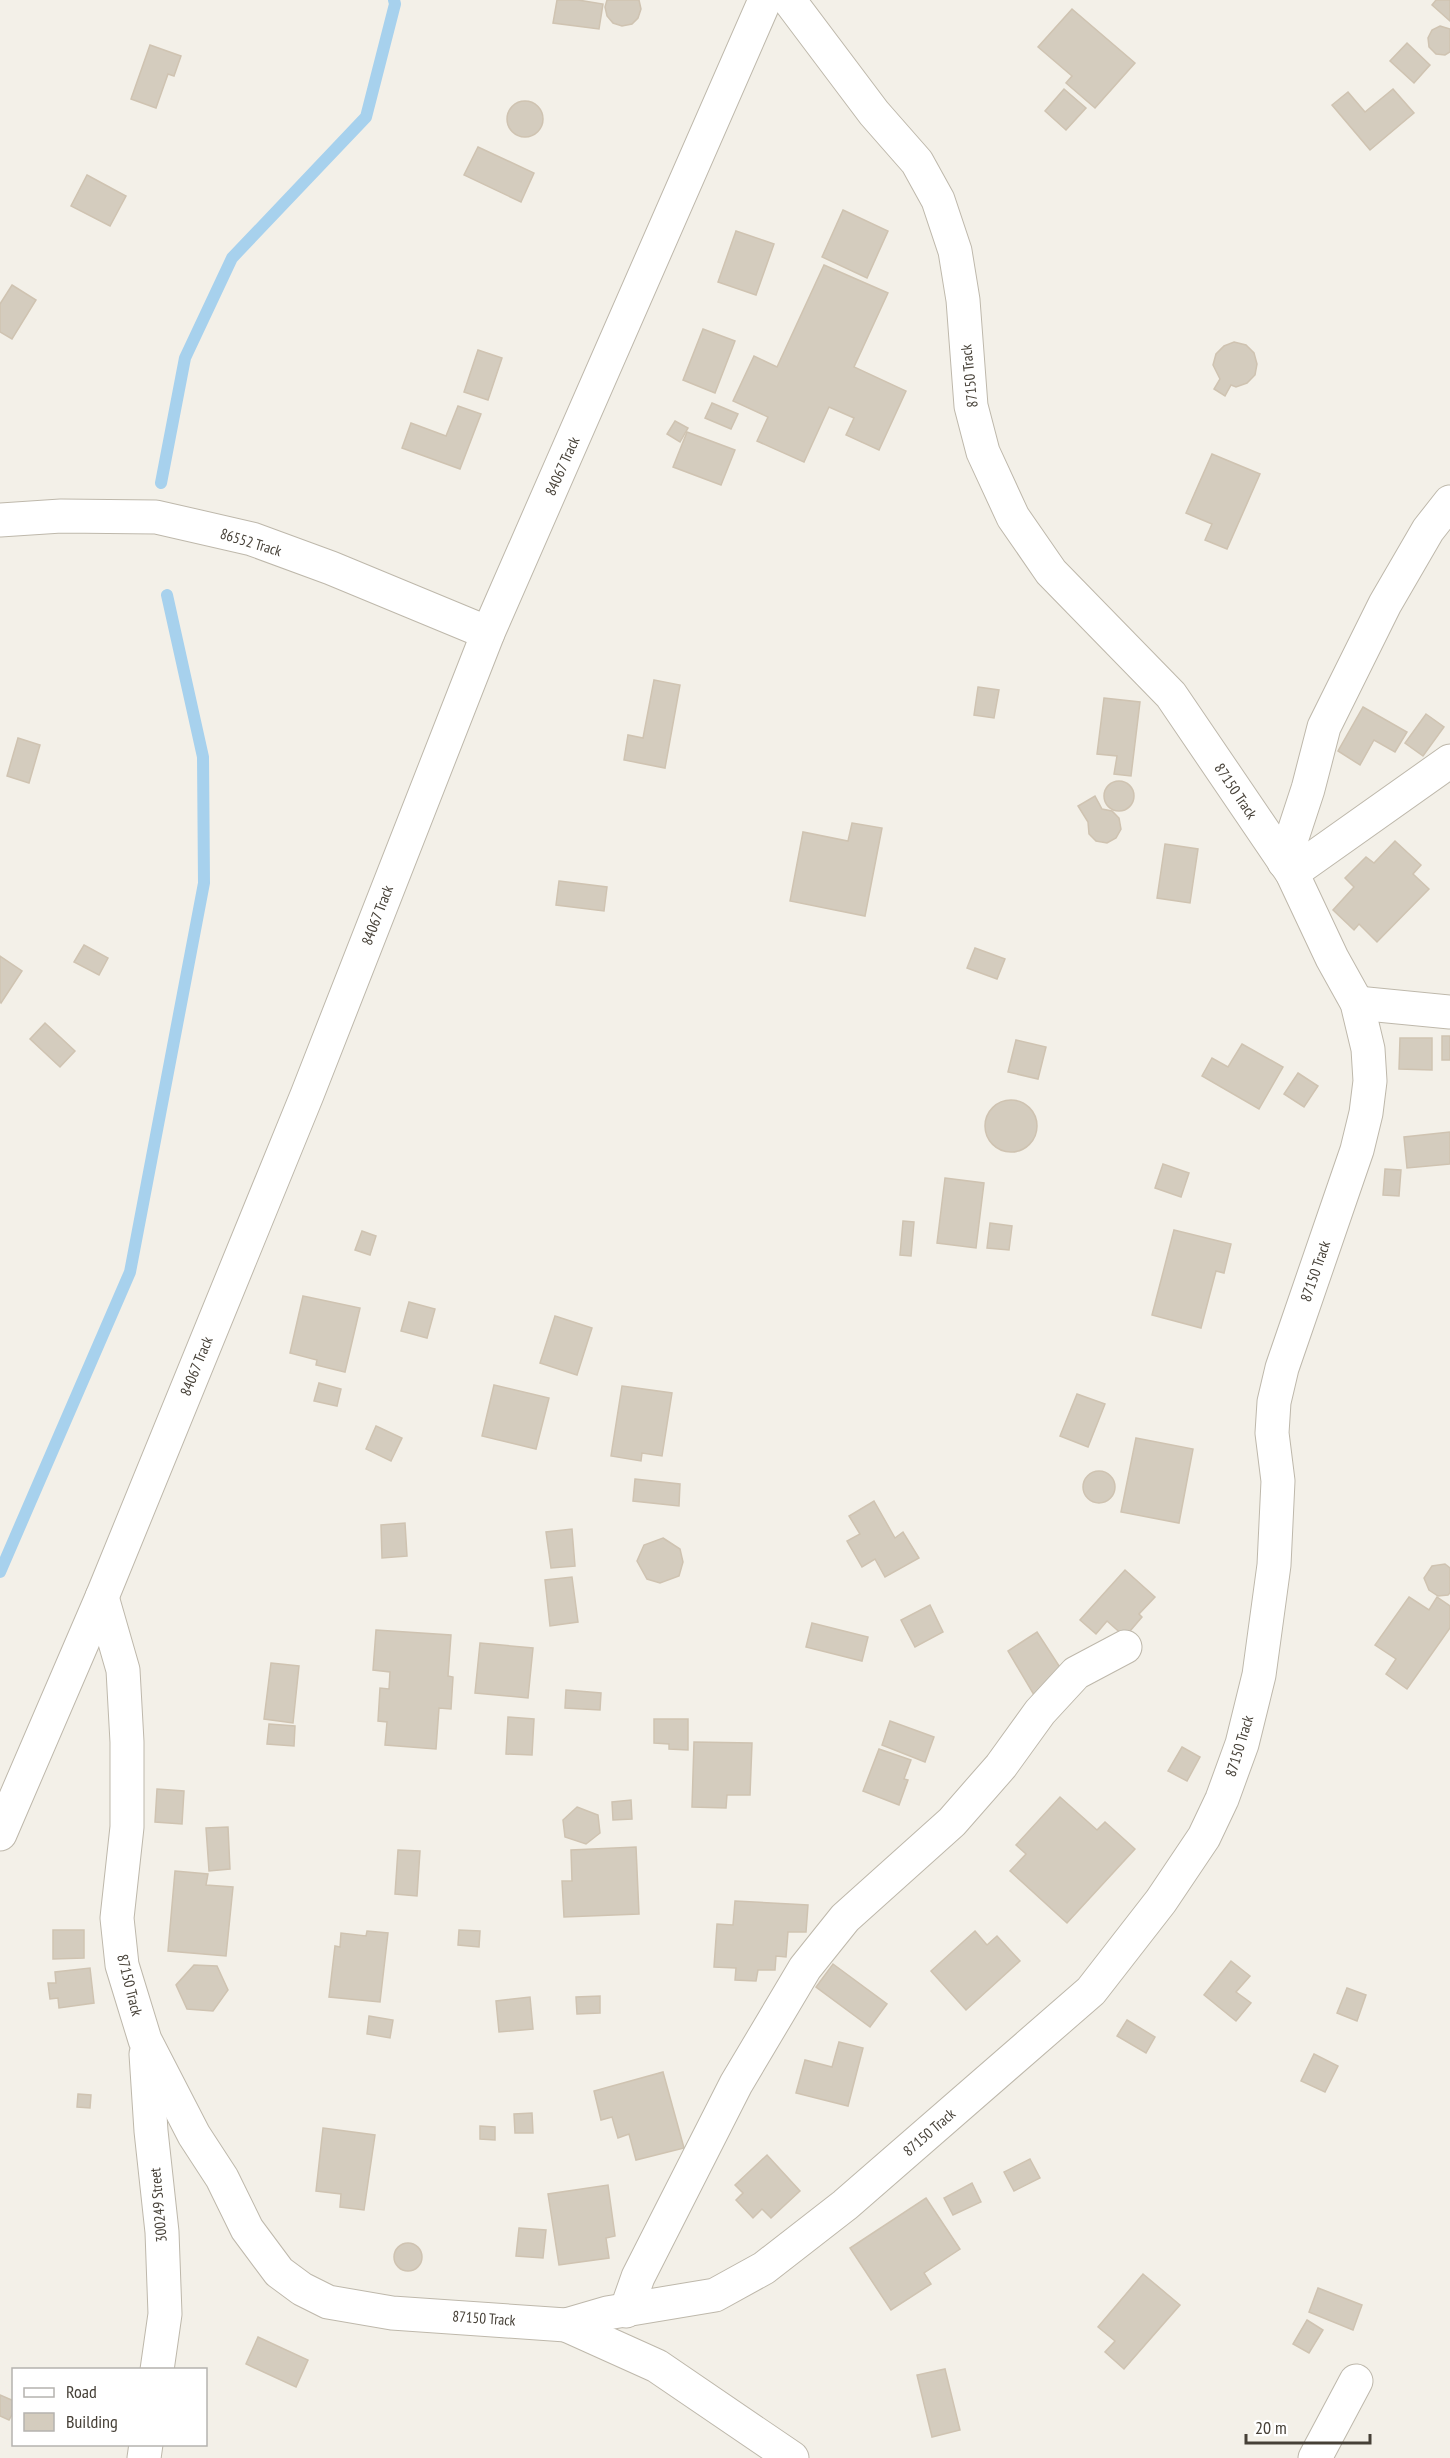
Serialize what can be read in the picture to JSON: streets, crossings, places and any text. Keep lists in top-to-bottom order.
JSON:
{
  "streets": {
    "street": [
      "87150 Track",
      "84067 Track",
      "86552 Track",
      "300249 Street"
    ]
  },
  "crossings": [
    ["87150 Track", "84067 Track"],
    ["87150 Track", "300249 Street"],
    ["84067 Track", "86552 Track"]
  ],
  "legend": ["Road", "Building"],
  "scale_bar": "20 m"
}
